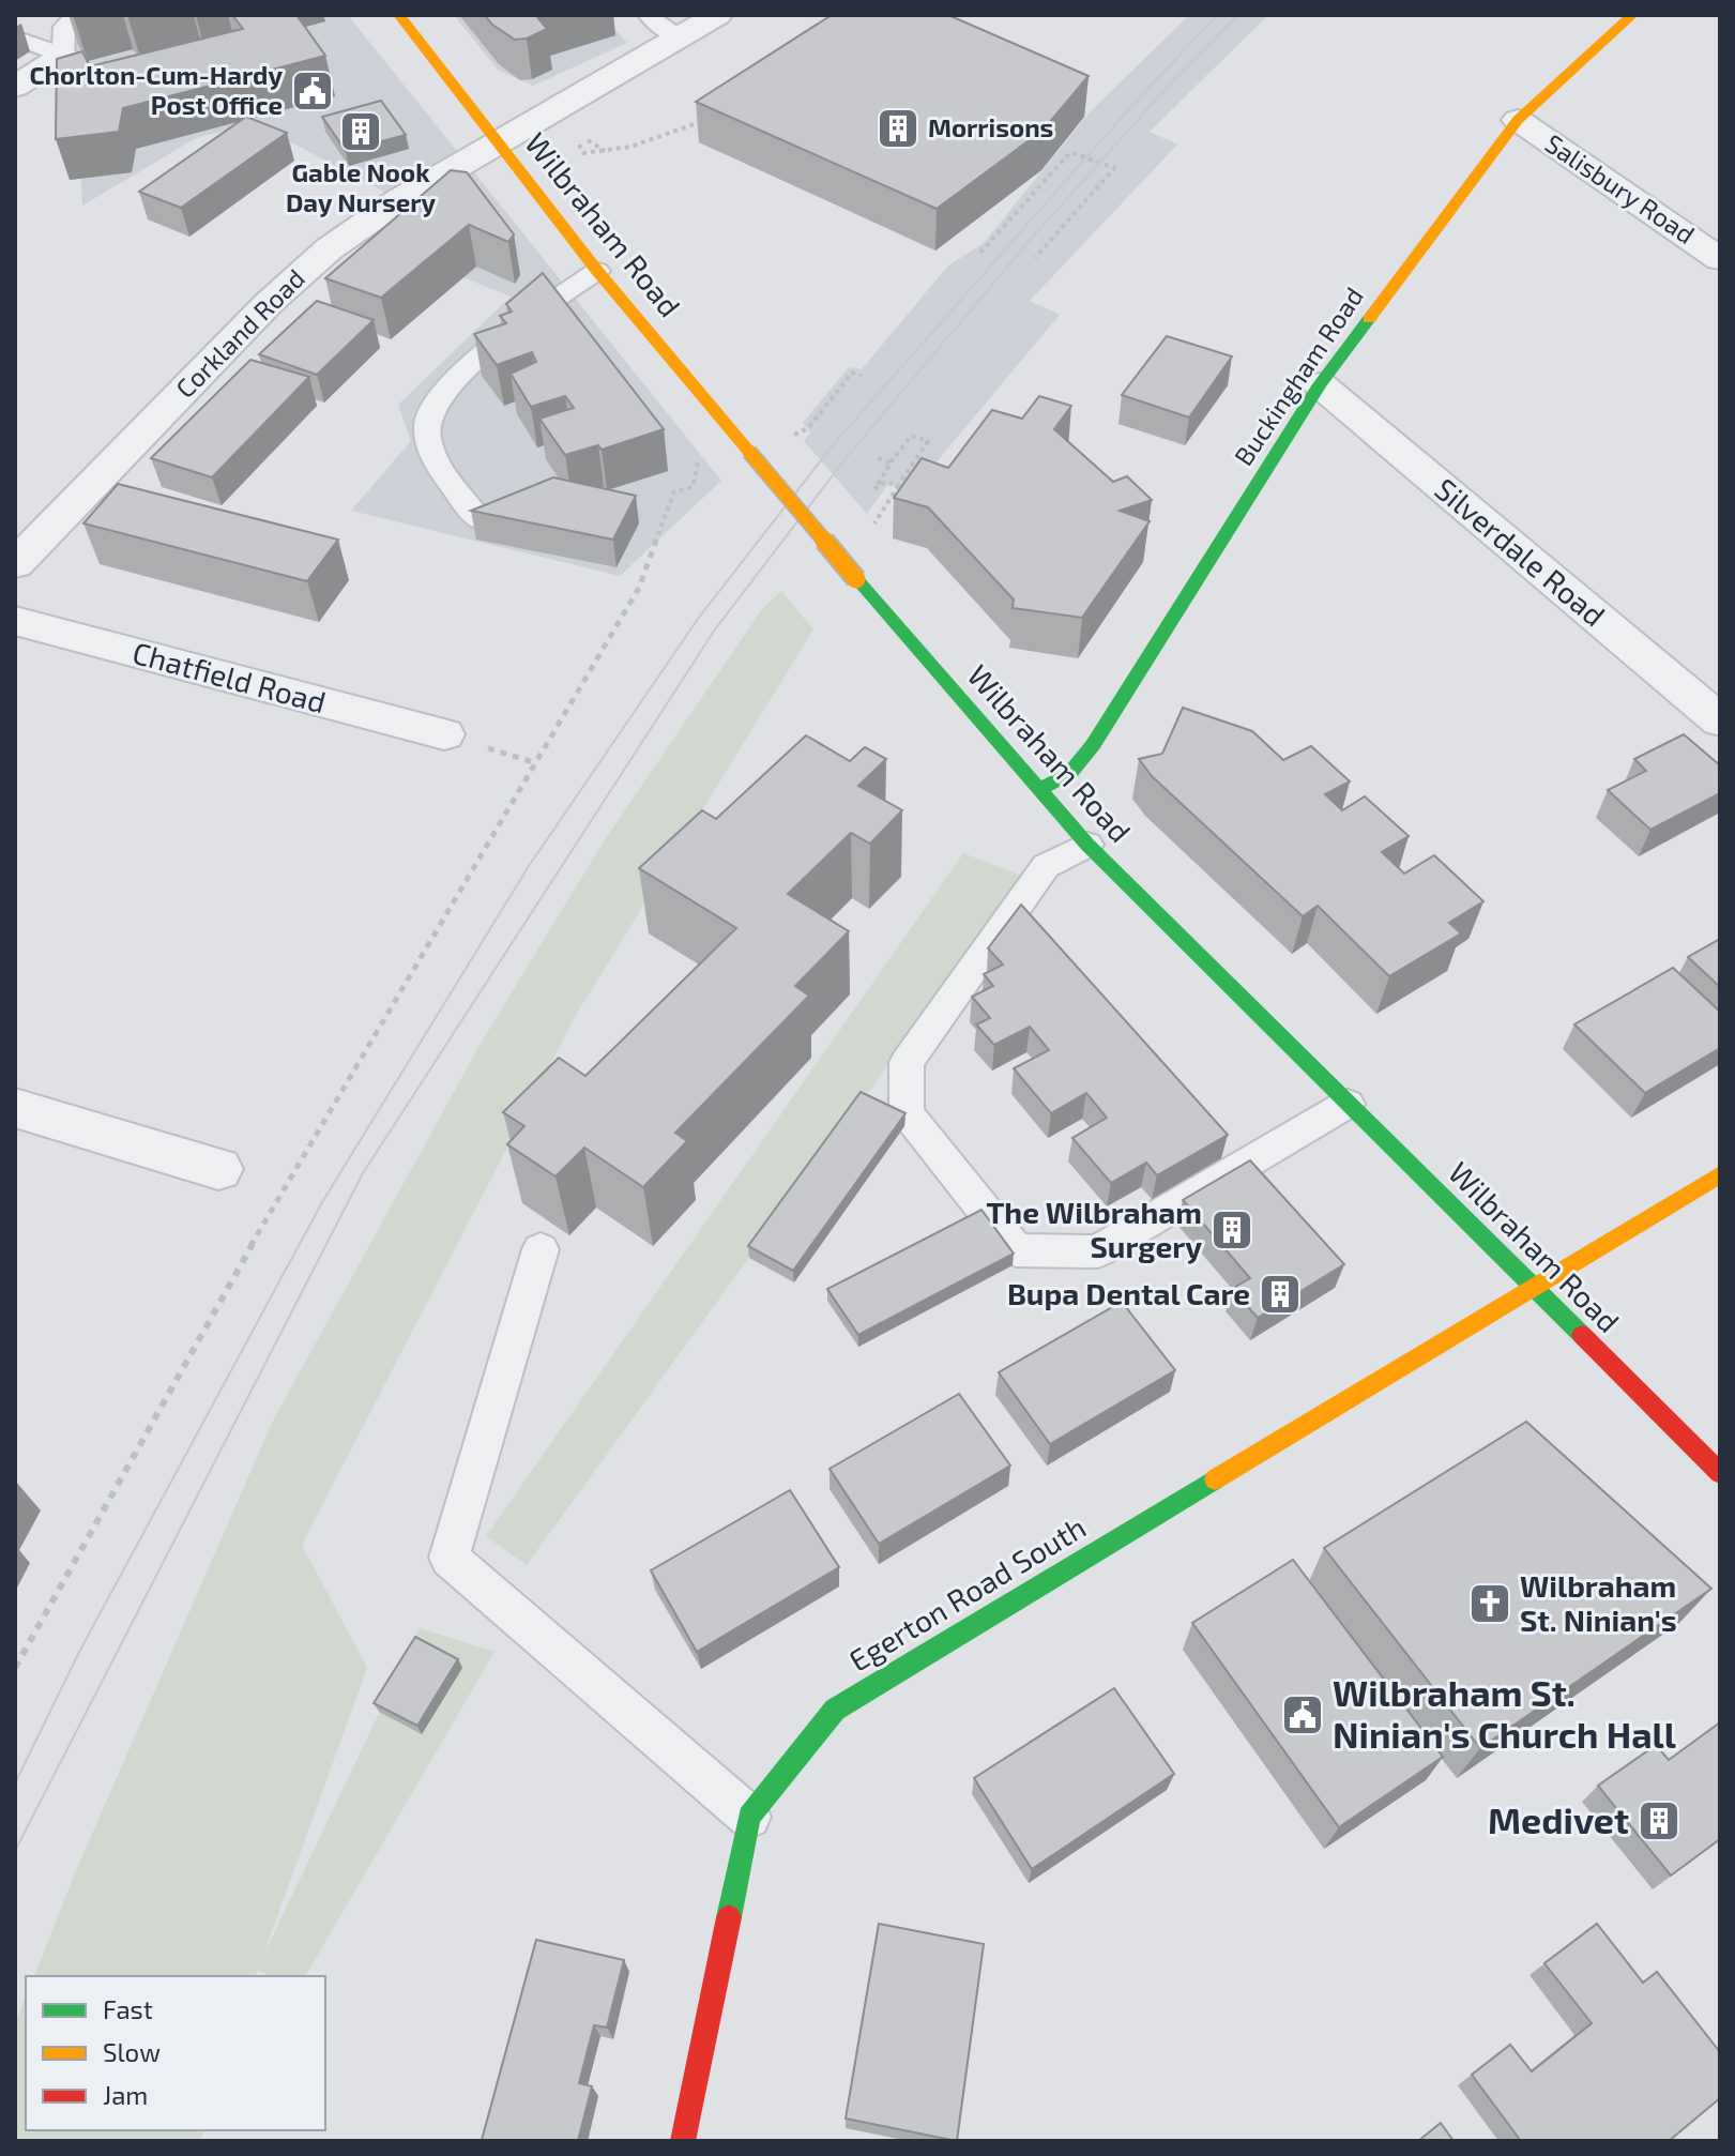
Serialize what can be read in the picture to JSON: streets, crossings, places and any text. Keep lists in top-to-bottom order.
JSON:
{
  "streets": {
    "main road": ["Wilbraham Road", "Buckingham Road", "Egerton Road South"],
    "street": [
      "Salisbury Road",
      "Corkland Road",
      "Silverdale Road",
      "Chatfield Road"
    ]
  },
  "crossings": [
    ["Salisbury Road", "Buckingham Road"],
    ["Wilbraham Road", "Corkland Road"],
    ["Wilbraham Road", "Buckingham Road"],
    ["Wilbraham Road", "Egerton Road South"],
    ["Buckingham Road", "Silverdale Road"]
  ],
  "places": {
    "public building": ["Chorlton-Cum-Hardy Post Office", "Wilbraham St. Ninian's Church Hall"],
    "building": [
      "Morrisons",
      "Gable Nook Day Nursery",
      "The Wilbraham Surgery",
      "Bupa Dental Care",
      "Medivet"
    ],
    "church": ["Wilbraham St. Ninian's"]
  },
  "legend": ["Fast", "Slow", "Jam"]
}
